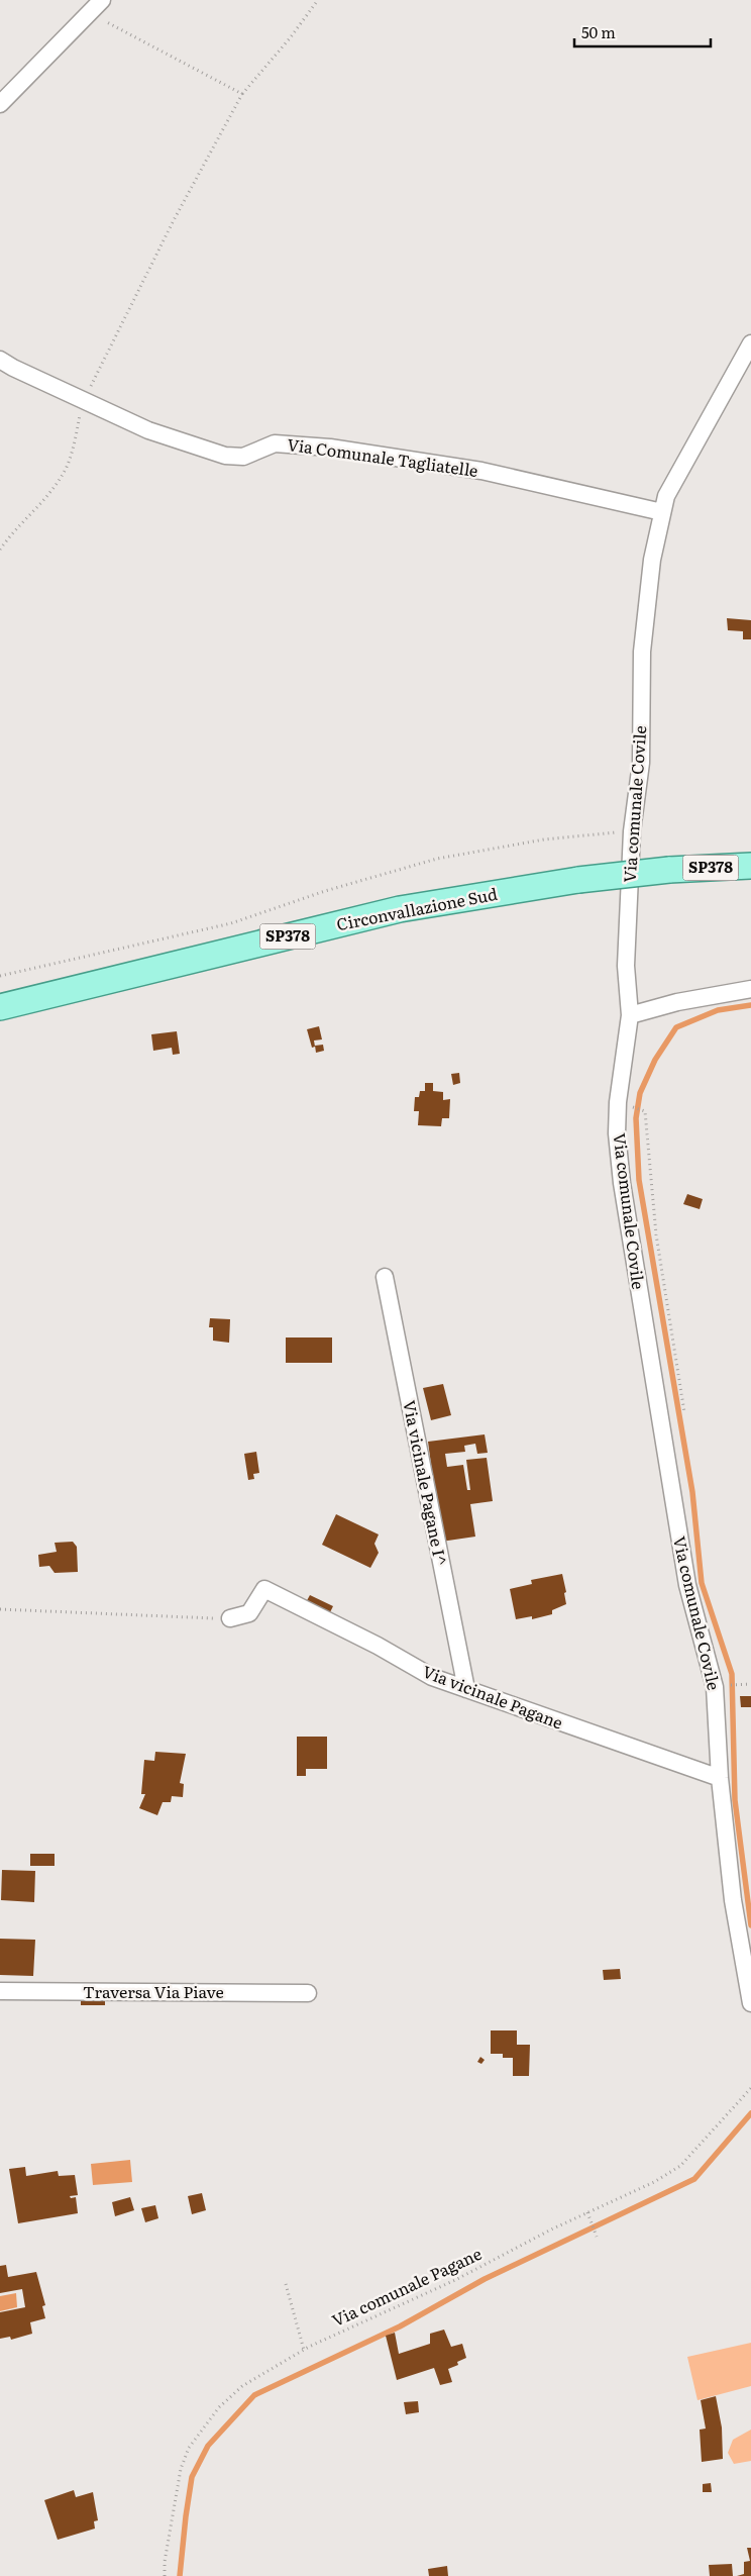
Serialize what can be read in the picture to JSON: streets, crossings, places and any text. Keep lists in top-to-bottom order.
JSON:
{
  "streets": {
    "main road": ["SP378", "Circonvallazione Sud"],
    "street": [
      "Via Comunale Tagliatelle",
      "Via comunale Covile",
      "Via vicinale Pagane I^",
      "Via vicinale Pagane",
      "Traversa Via Piave"
    ],
    "path": ["Via comunale Pagane"]
  },
  "crossings": [
    ["Via Comunale Tagliatelle", "Via comunale Covile"],
    ["Via comunale Covile", "Via vicinale Pagane"],
    ["Via vicinale Pagane I^", "Via vicinale Pagane"]
  ],
  "scale_bar": "50 m"
}
